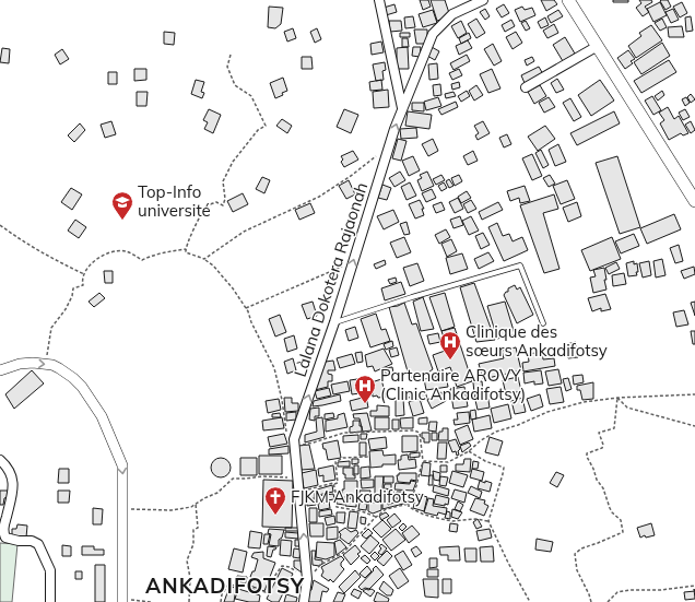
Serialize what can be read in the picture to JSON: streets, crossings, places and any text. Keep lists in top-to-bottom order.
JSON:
{
  "streets": {
    "street": ["Làlana Dokotera Rajaonah"]
  },
  "one_way": ["Làlana Dokotera Rajaonah"],
  "districts": ["ANKADIFOTSY"],
  "places": {
    "school or university": ["Top-Info université"],
    "hospital": ["Clinique des sœurs Ankadifotsy", "Partenaire AROVY (Clinic Ankadifotsy)"],
    "church": ["FJKM Ankadifotsy"]
  }
}
